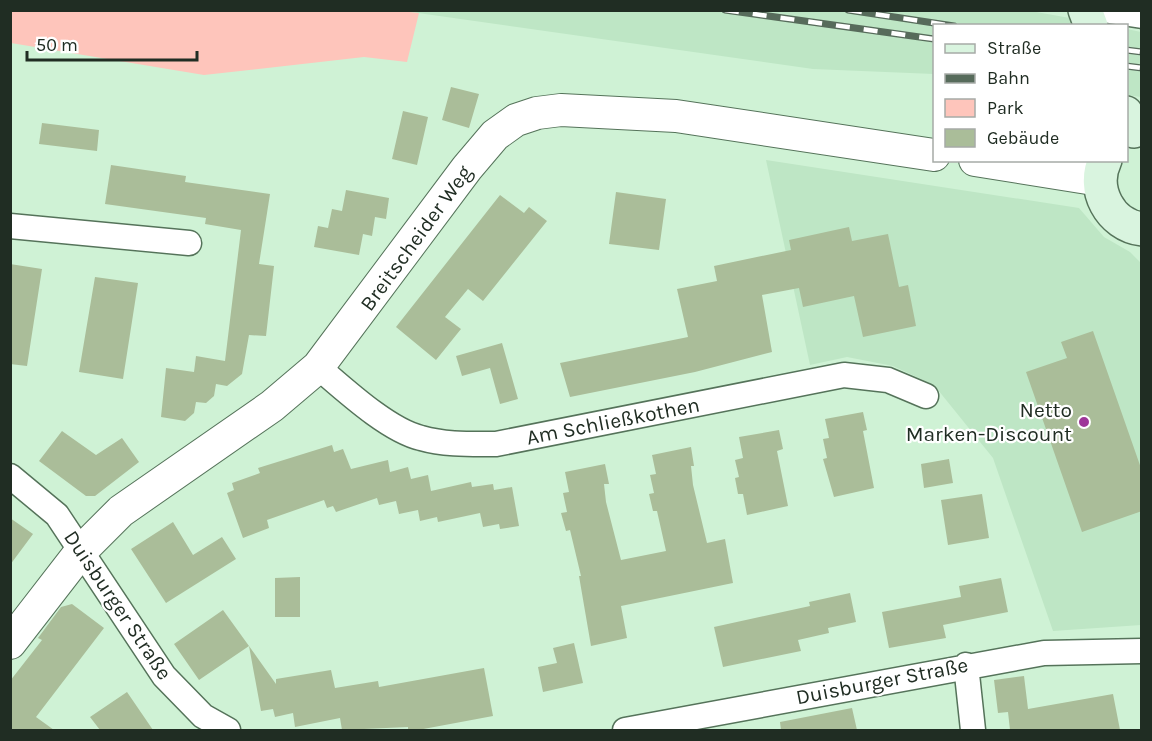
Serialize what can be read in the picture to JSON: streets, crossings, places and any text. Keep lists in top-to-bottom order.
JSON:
{
  "streets": {
    "street": ["Breitscheider Weg", "Am Schließkothen", "Duisburger Straße"]
  },
  "crossings": [
    ["Breitscheider Weg", "Am Schließkothen"],
    ["Breitscheider Weg", "Duisburger Straße"]
  ],
  "places": ["Netto Marken-Discount"],
  "legend": [
    "Straße",
    "Bahn",
    "Park",
    "Gebäude"
  ],
  "scale_bar": "50 m"
}
